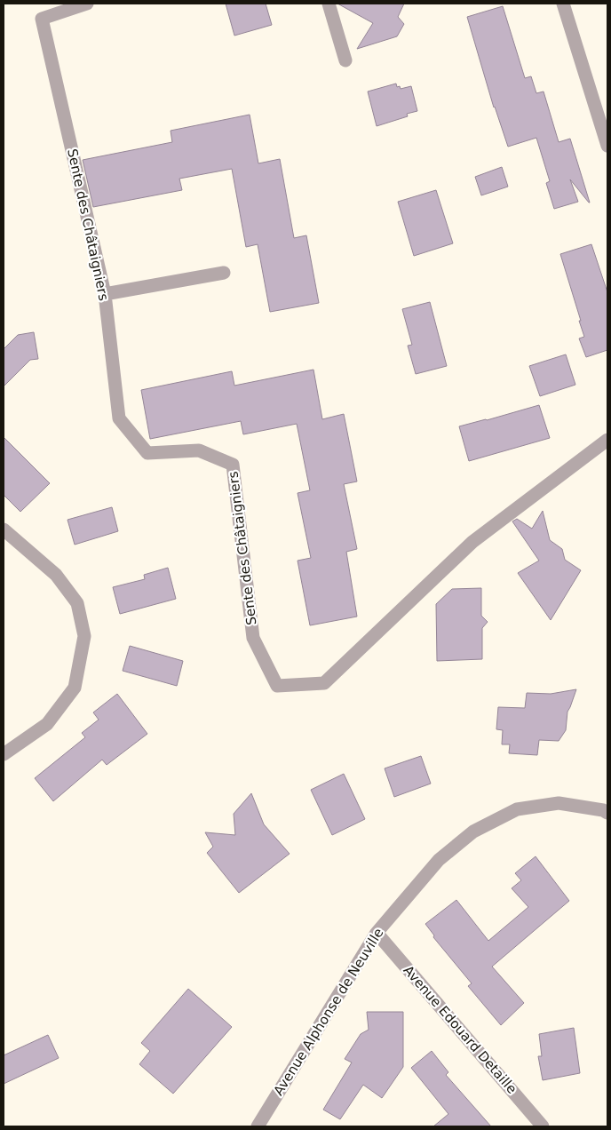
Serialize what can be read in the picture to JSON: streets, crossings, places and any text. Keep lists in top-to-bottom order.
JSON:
{
  "streets": {
    "street": ["Sente des Châtaigniers", "Avenue Alphonse de Neuville", "Avenue Edouard Detaille"]
  },
  "crossings": [
    ["Avenue Alphonse de Neuville", "Avenue Edouard Detaille"]
  ]
}
